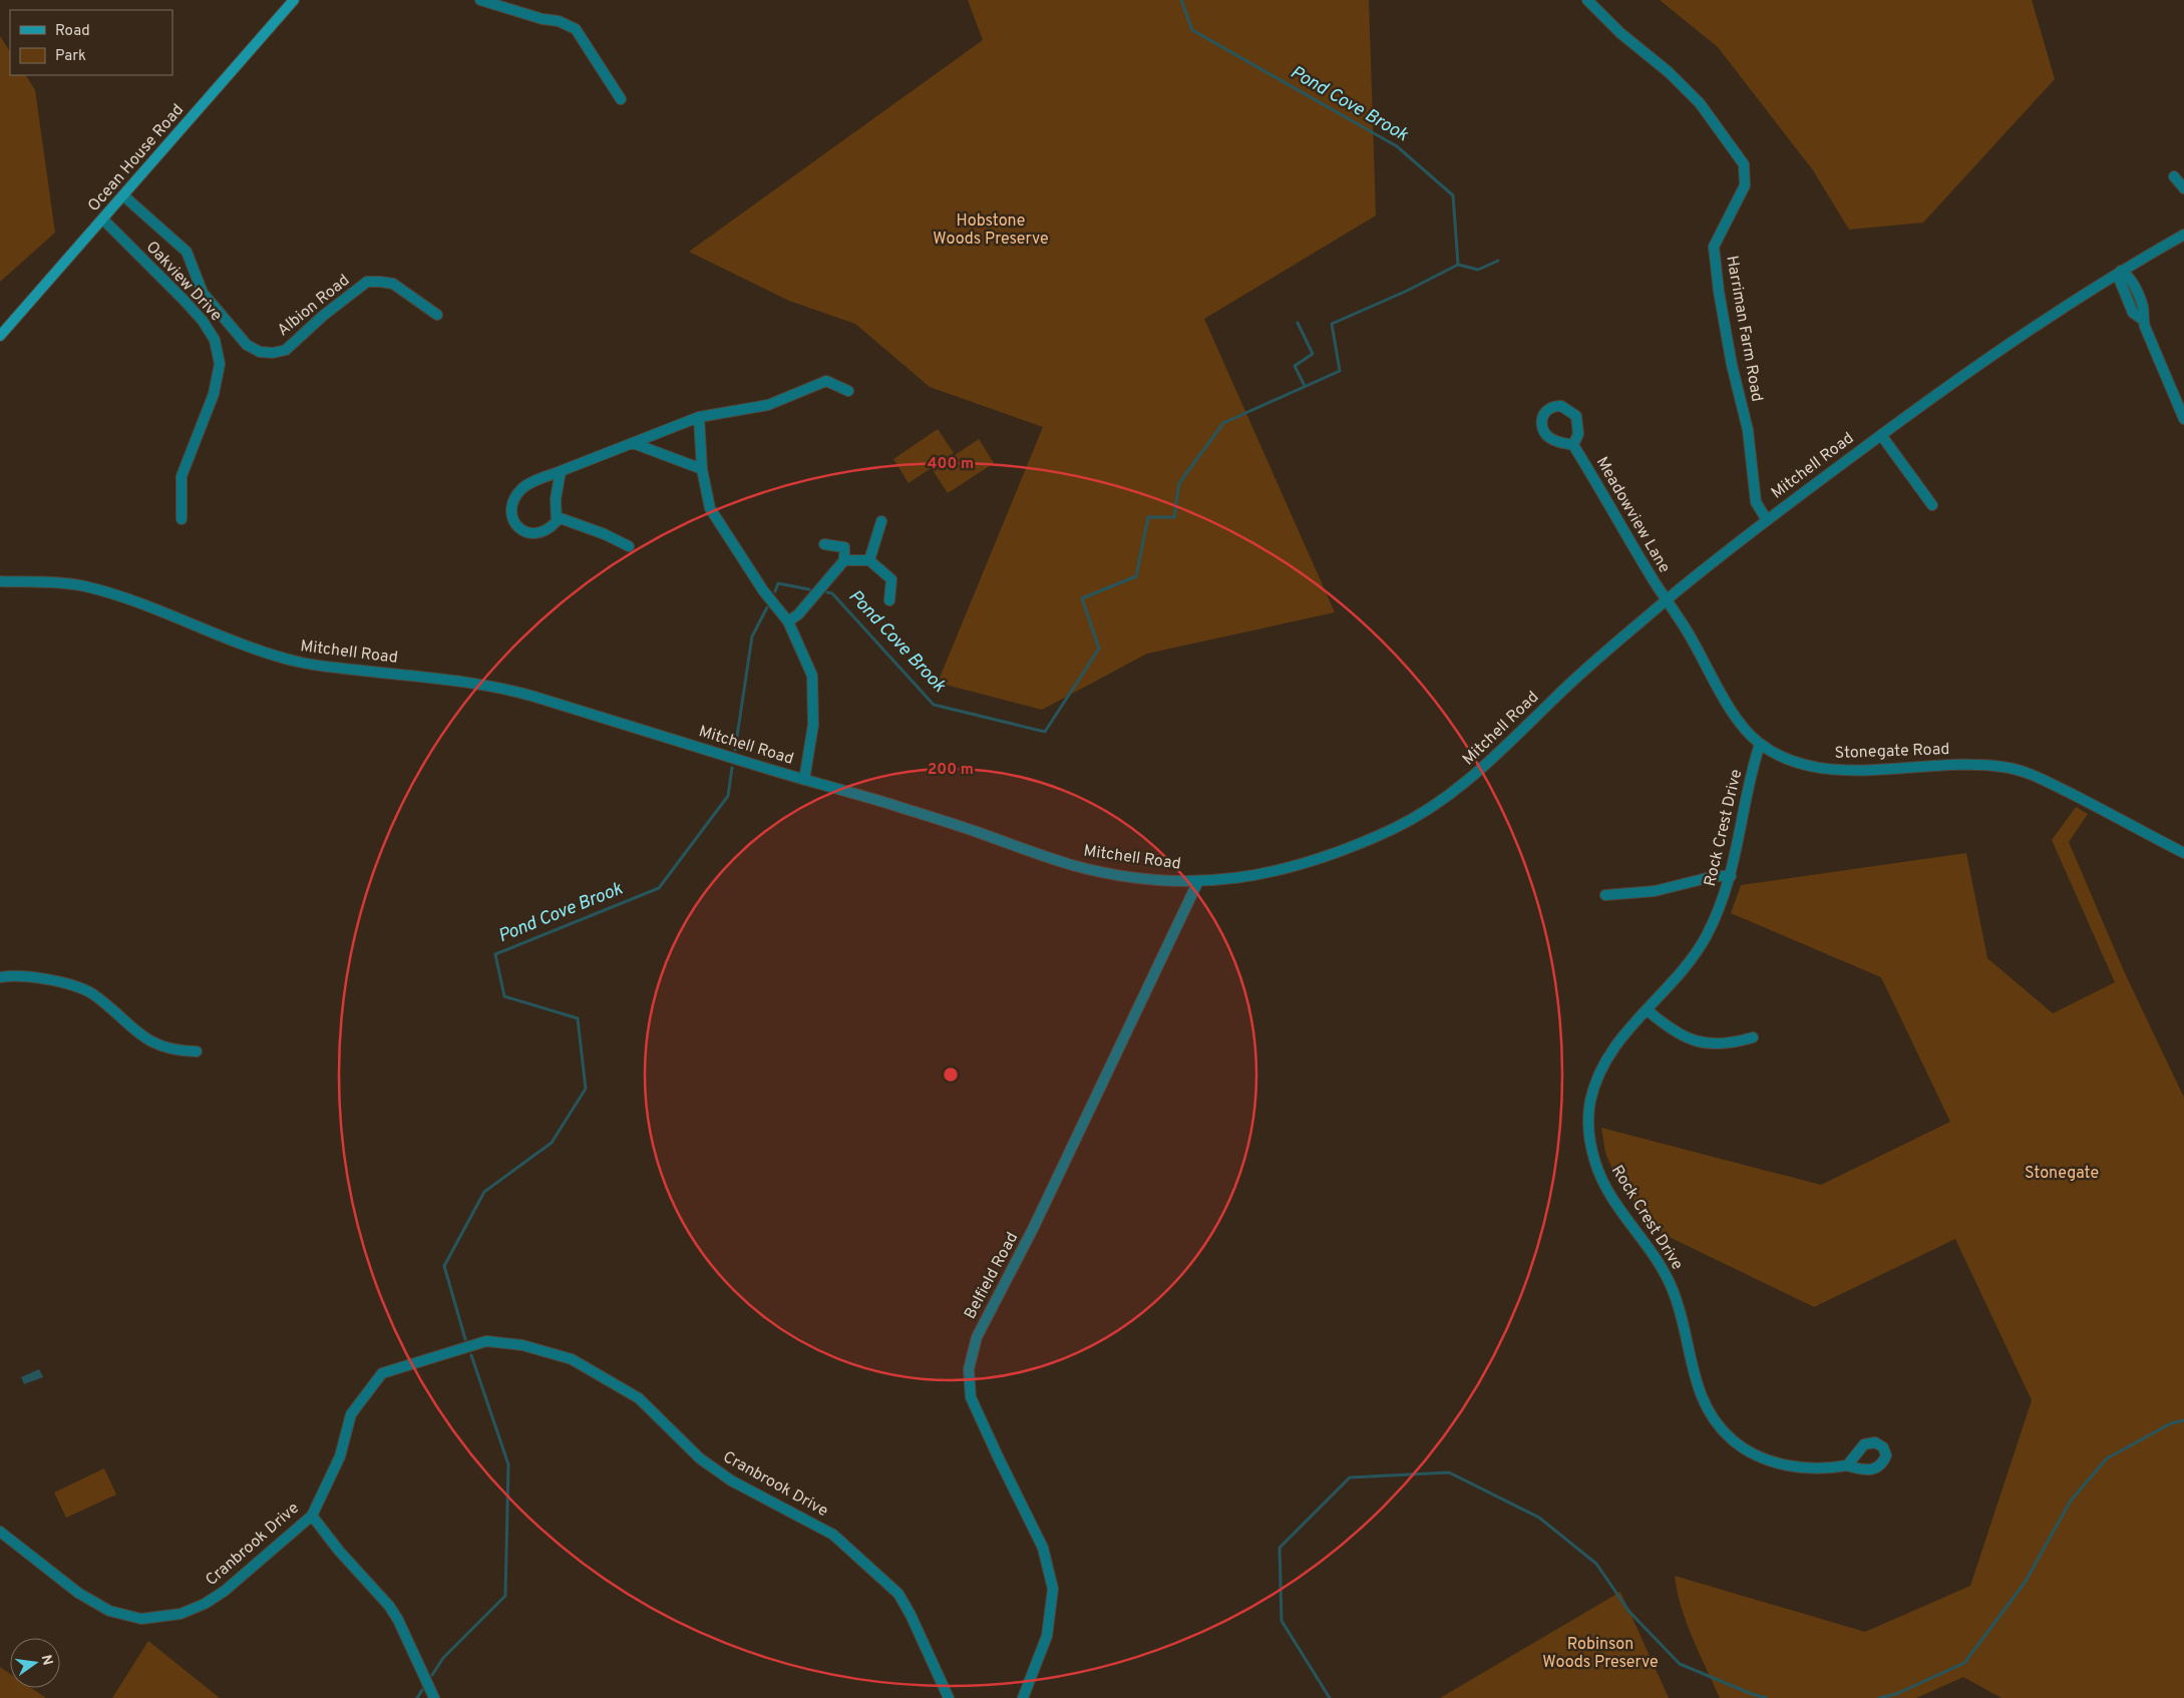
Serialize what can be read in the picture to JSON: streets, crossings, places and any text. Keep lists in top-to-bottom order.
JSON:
{
  "streets": {
    "main road": ["Ocean House Road"],
    "street": [
      "Oakview Drive",
      "Albion Road",
      "Harriman Farm Road",
      "Mitchell Road",
      "Meadowview Lane",
      "Stonegate Road",
      "Rock Crest Drive",
      "Belfield Road",
      "Cranbrook Drive"
    ]
  },
  "crossings": [
    ["Ocean House Road", "Oakview Drive"],
    ["Ocean House Road", "Albion Road"],
    ["Harriman Farm Road", "Mitchell Road"],
    ["Mitchell Road", "Meadowview Lane"],
    ["Mitchell Road", "Stonegate Road"],
    ["Mitchell Road", "Belfield Road"],
    ["Meadowview Lane", "Stonegate Road"],
    ["Stonegate Road", "Rock Crest Drive"]
  ],
  "water": ["Pond Cove Brook"],
  "parks": ["Hobstone Woods Preserve", "Stonegate", "Robinson Woods Preserve"],
  "legend": ["Road", "Park"],
  "north": "right",
  "rings": ["400 m", "200 m"]
}
